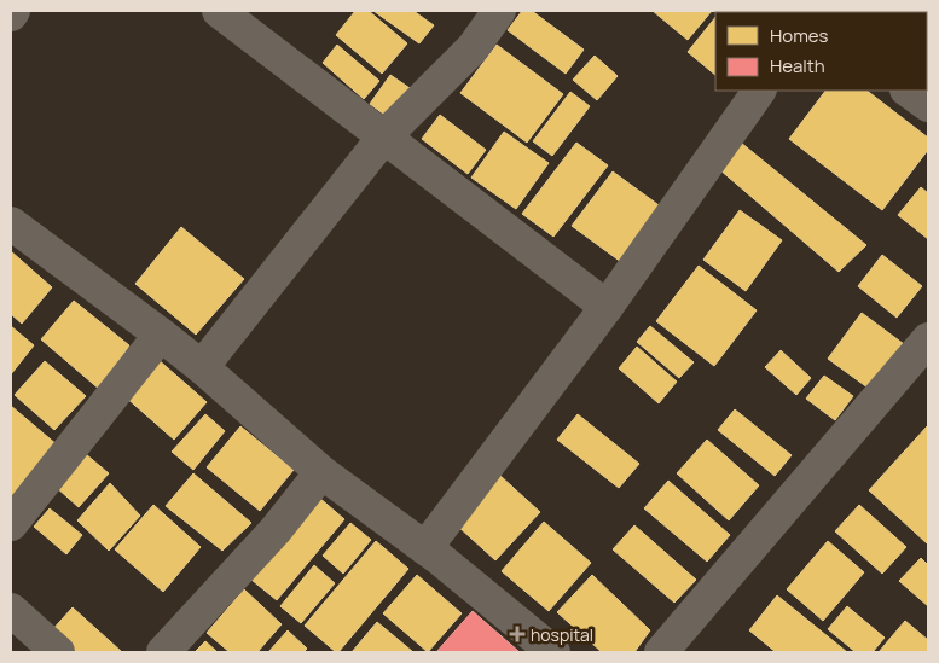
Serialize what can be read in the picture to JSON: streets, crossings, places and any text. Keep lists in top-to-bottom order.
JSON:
{
  "places": {
    "health": ["hospital"]
  },
  "legend": ["Homes", "Health"]
}
